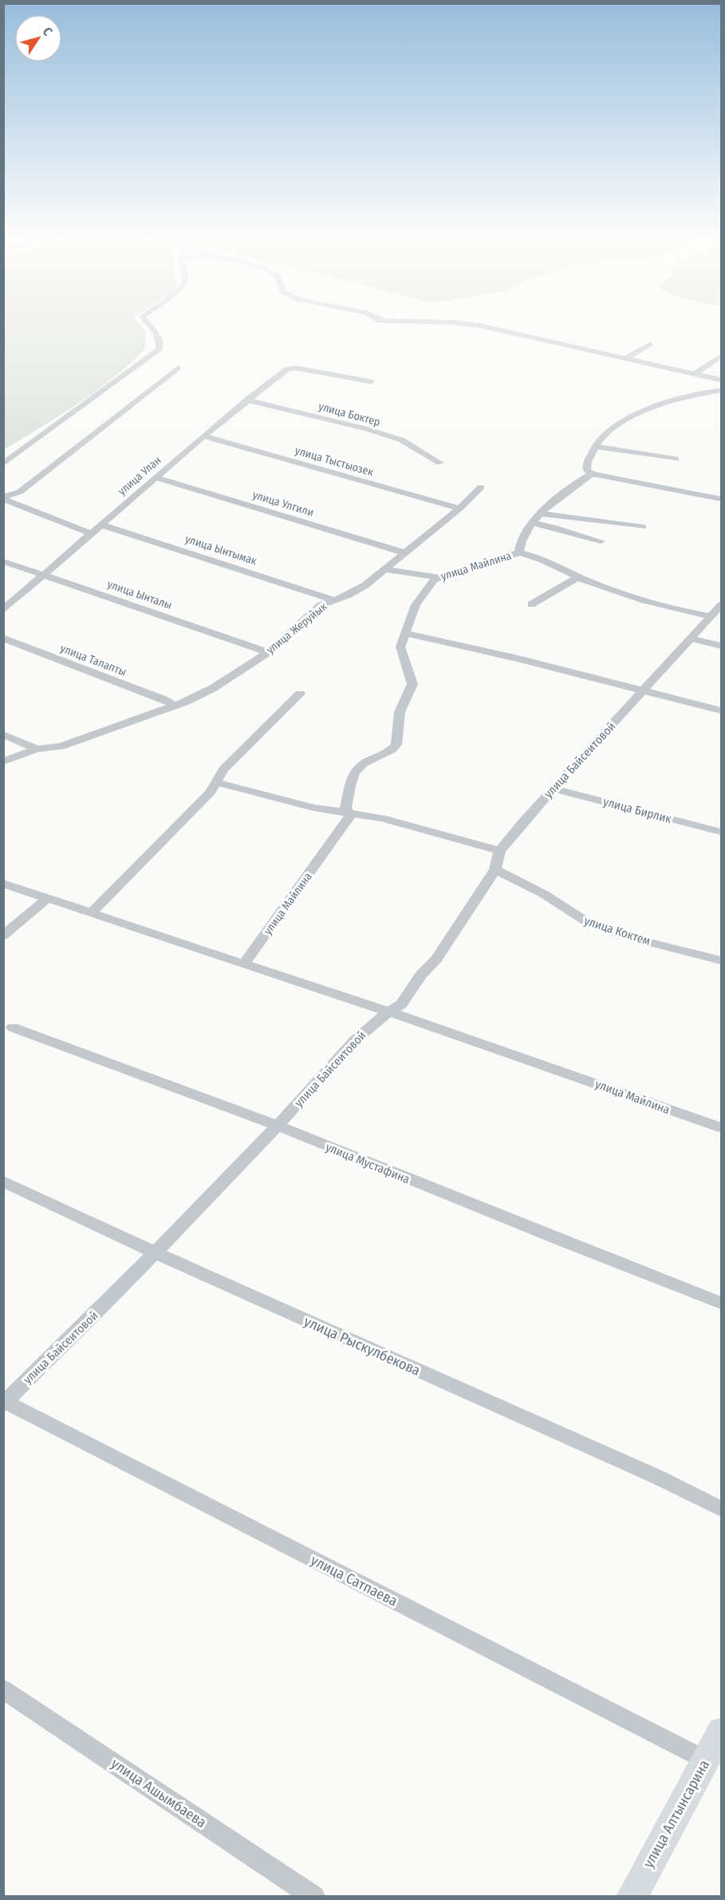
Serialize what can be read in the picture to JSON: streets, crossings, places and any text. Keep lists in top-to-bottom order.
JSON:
{
  "streets": {
    "street": [
      "улица Боктер",
      "улица Тыстыозек",
      "улица Улан",
      "улица Улгили",
      "улица Ынтымак",
      "улица Майлина",
      "улица Ынталы",
      "улица Жеруйык",
      "улица Талапты",
      "улица Байсеитовой",
      "улица Бирлик",
      "улица Коктем",
      "улица Мустафина",
      "улица Рыскулбекова",
      "улица Сатпаева",
      "улица Ашымбаева",
      "улица Алтынсарина"
    ]
  },
  "crossings": [
    ["улица Боктер", "улица Улан"],
    ["улица Тыстыозек", "улица Улан"],
    ["улица Тыстыозек", "улица Жеруйык"],
    ["улица Улан", "улица Улгили"],
    ["улица Улан", "улица Ынтымак"],
    ["улица Улан", "улица Ынталы"],
    ["улица Улгили", "улица Жеруйык"],
    ["улица Ынтымак", "улица Жеруйык"],
    ["улица Майлина", "улица Байсеитовой"],
    ["улица Ынталы", "улица Жеруйык"],
    ["улица Жеруйык", "улица Талапты"],
    ["улица Байсеитовой", "улица Бирлик"],
    ["улица Байсеитовой", "улица Коктем"],
    ["улица Байсеитовой", "улица Мустафина"],
    ["улица Байсеитовой", "улица Рыскулбекова"],
    ["улица Байсеитовой", "улица Сатпаева"],
    ["улица Сатпаева", "улица Алтынсарина"]
  ],
  "north": "top right"
}
